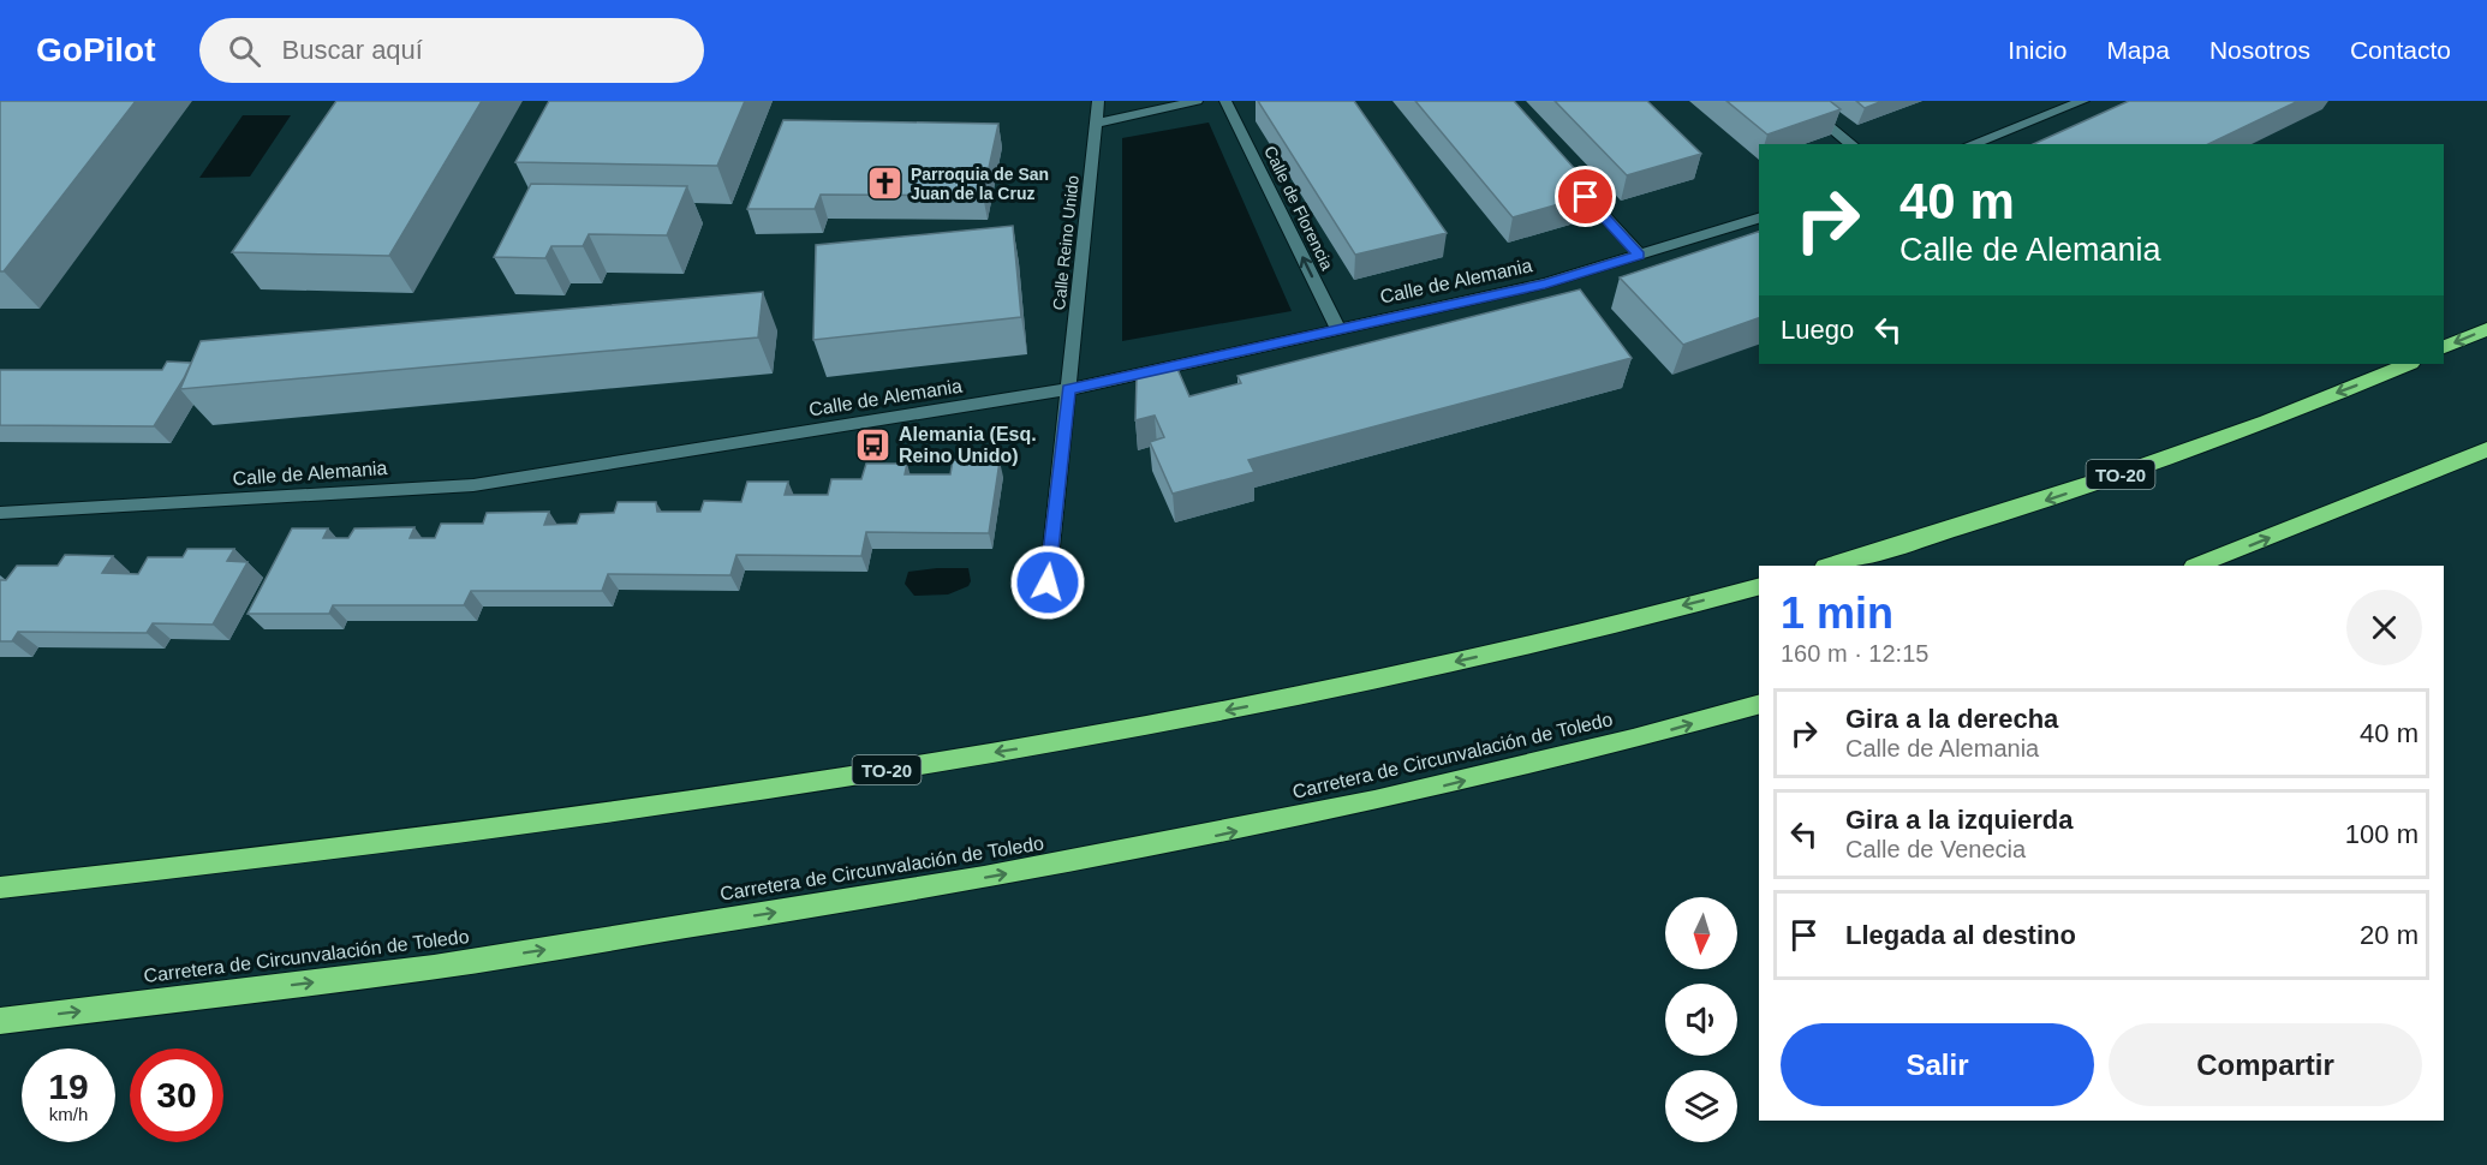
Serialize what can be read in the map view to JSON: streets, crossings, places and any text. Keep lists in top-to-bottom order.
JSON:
{
  "streets": {
    "highway": ["TO-20", "Carretera de Circunvalación de Toledo"],
    "street": ["Calle de Florencia", "Calle Reino Unido", "Calle de Alemania"]
  },
  "crossings": [
    ["Calle de Florencia", "Calle de Alemania"],
    ["Calle Reino Unido", "Calle de Alemania"]
  ],
  "one_way": ["Calle de Florencia"],
  "places": {
    "church": ["Parroquia de San Juan de la Cruz"],
    "bus stop": ["Alemania (Esq. Reino Unido)"]
  },
  "north": "bottom",
  "page": {
    "header": "GoPilot",
    "search": "Buscar aquí",
    "nav": [
      "Inicio",
      "Mapa",
      "Nosotros",
      "Contacto"
    ],
    "turn": ["40 m", "Calle de Alemania"],
    "then": "Luego",
    "heading": ["1 min", "160 m · 12:15"],
    "list": [
      {
        "name": "Gira a la derecha",
        "note": "Calle de Alemania",
        "value": "40 m"
      },
      {
        "name": "Gira a la izquierda",
        "note": "Calle de Venecia",
        "value": "100 m"
      },
      {
        "name": "Llegada al destino",
        "value": "20 m"
      }
    ],
    "buttons": ["Salir", "Compartir"],
    "speed": "19 km/h",
    "limit": "30"
  }
}
